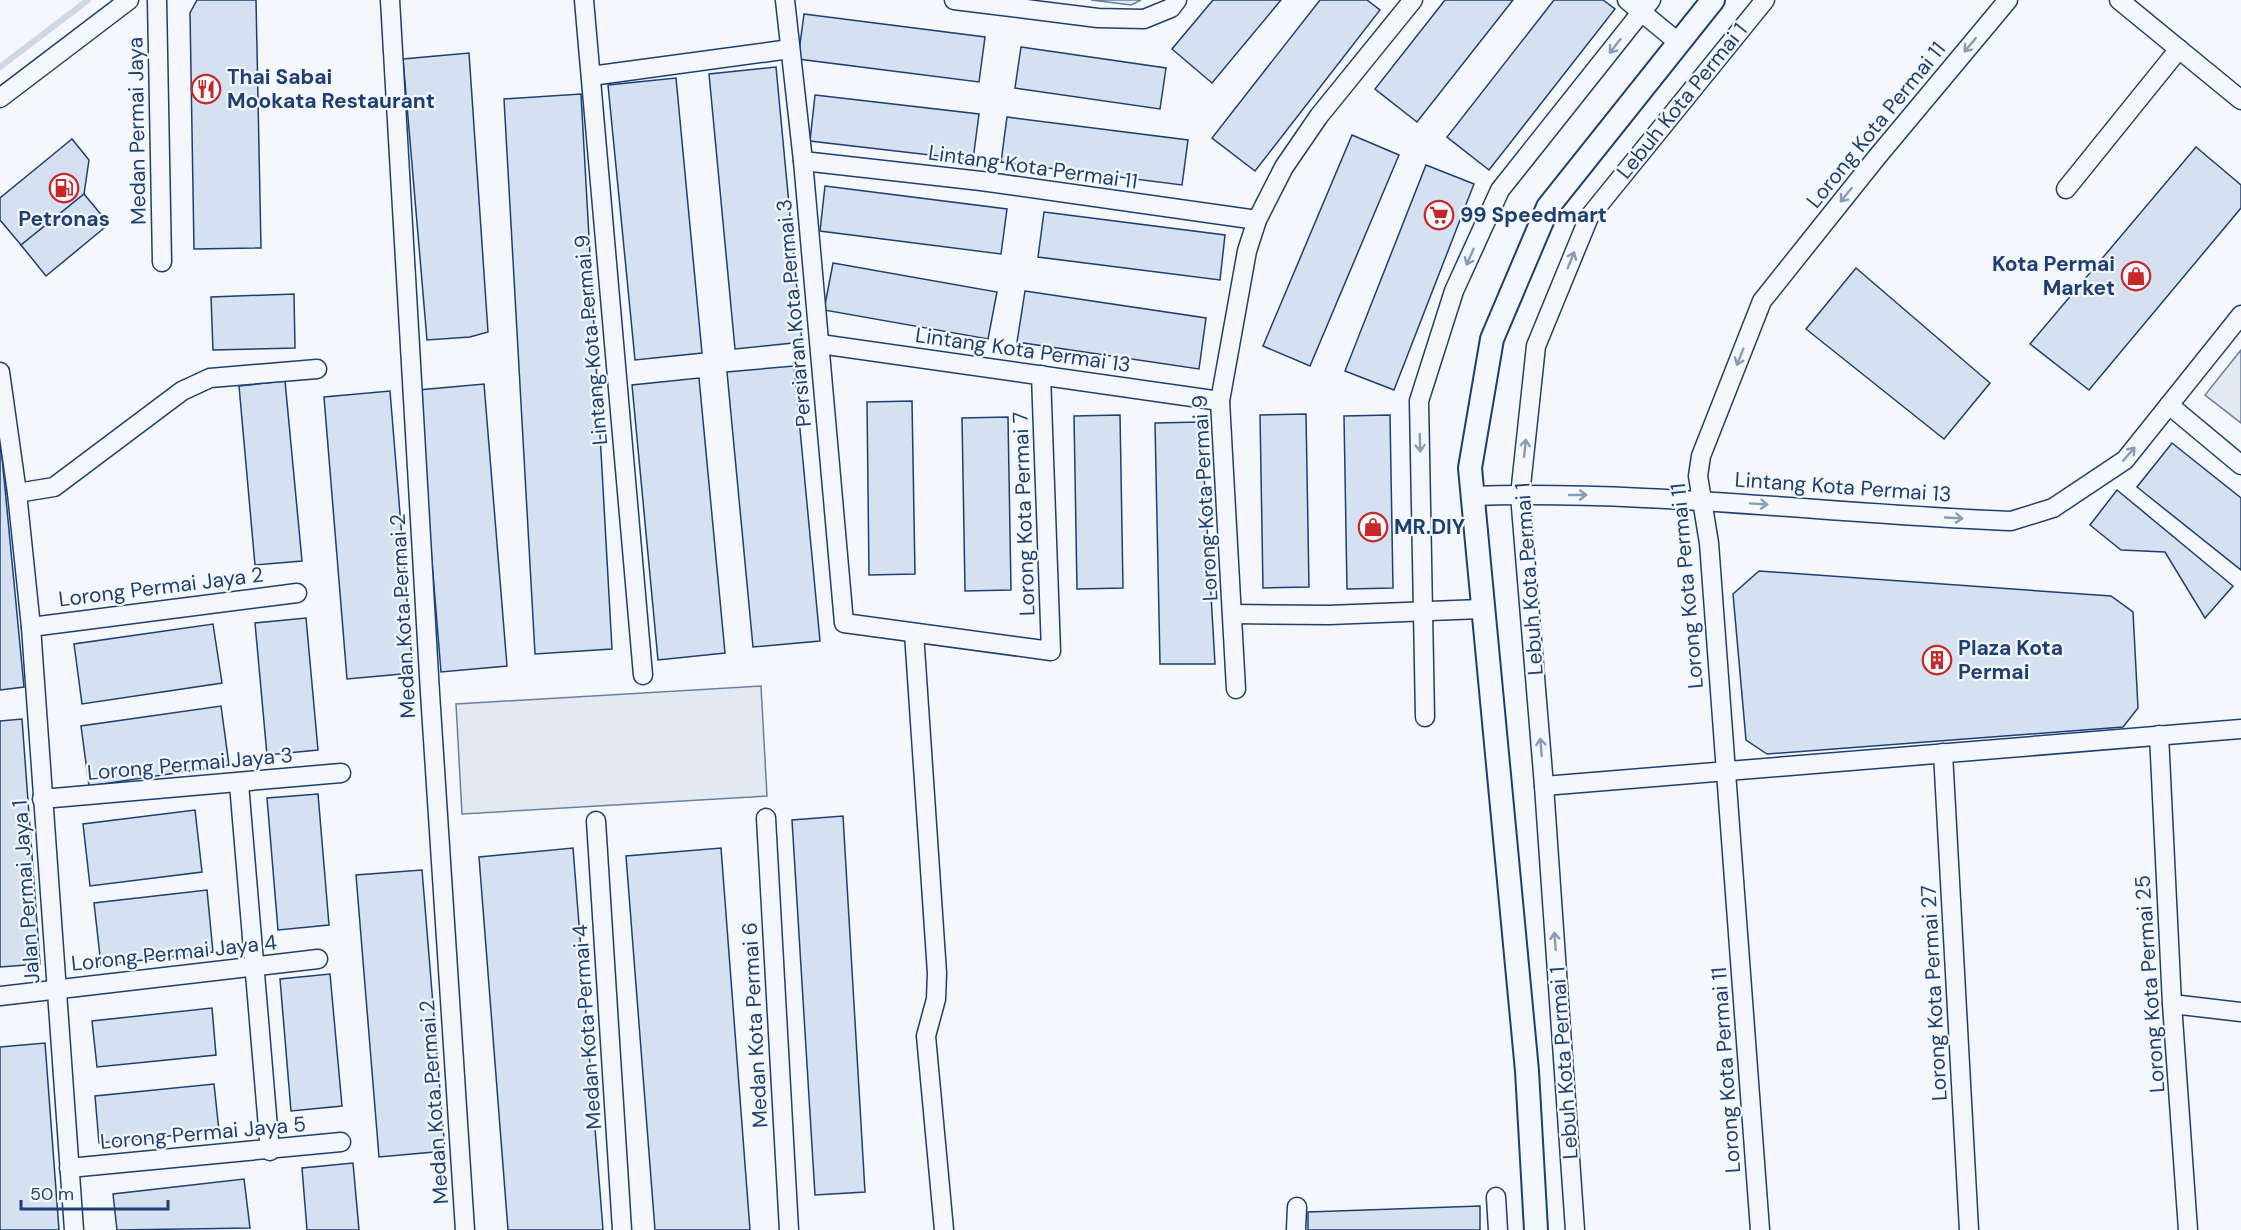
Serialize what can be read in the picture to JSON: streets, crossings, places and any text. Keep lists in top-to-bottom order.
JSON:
{
  "streets": {
    "street": [
      "Lebuh Kota Permai 1",
      "Lorong Kota Permai 11",
      "Medan Permai Jaya",
      "Lintang Kota Permai 11",
      "Persiaran Kota Permai 3",
      "Lintang Kota Permai 9",
      "Lintang Kota Permai 13",
      "Lorong Kota Permai 9",
      "Lorong Kota Permai 7",
      "Lorong Permai Jaya 2",
      "Medan Kota Permai 2",
      "Lorong Permai Jaya 3",
      "Jalan Permai Jaya 1",
      "Lorong Permai Jaya 4",
      "Lorong Kota Permai 25",
      "Lorong Kota Permai 27",
      "Medan Kota Permai 6",
      "Medan Kota Permai 4",
      "Lorong Permai Jaya 5"
    ]
  },
  "crossings": [
    ["Lebuh Kota Permai 1", "Lintang Kota Permai 13"],
    ["Lorong Kota Permai 11", "Lintang Kota Permai 13"],
    ["Lintang Kota Permai 11", "Persiaran Kota Permai 3"],
    ["Lintang Kota Permai 11", "Lorong Kota Permai 9"],
    ["Persiaran Kota Permai 3", "Lintang Kota Permai 13"],
    ["Persiaran Kota Permai 3", "Lorong Kota Permai 7"],
    ["Lintang Kota Permai 13", "Lorong Kota Permai 9"],
    ["Lintang Kota Permai 13", "Lorong Kota Permai 7"],
    ["Lorong Permai Jaya 2", "Jalan Permai Jaya 1"],
    ["Lorong Permai Jaya 3", "Jalan Permai Jaya 1"],
    ["Jalan Permai Jaya 1", "Lorong Permai Jaya 4"],
    ["Jalan Permai Jaya 1", "Lorong Permai Jaya 5"]
  ],
  "one_way": ["Lorong Kota Permai 11", "Lintang Kota Permai 13"],
  "places": {
    "restaurant": ["Thai Sabai Mookata Restaurant"],
    "fuel station": ["Petronas"],
    "supermarket": ["99 Speedmart"],
    "shop": ["Kota Permai Market", "MR.DIY"],
    "building": ["Plaza Kota Permai"]
  },
  "scale_bar": "50 m"
}
